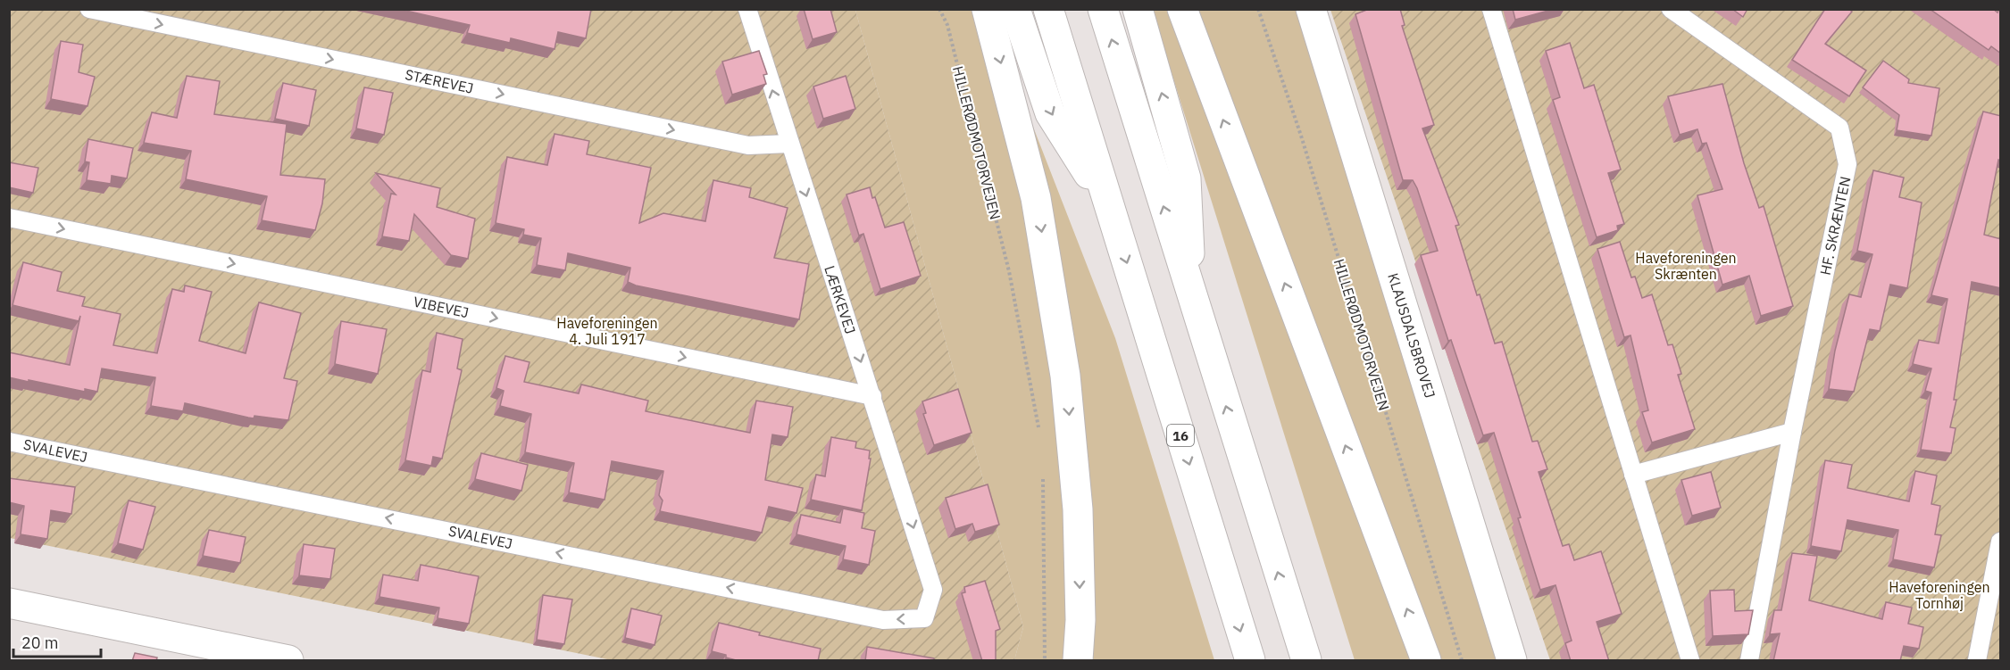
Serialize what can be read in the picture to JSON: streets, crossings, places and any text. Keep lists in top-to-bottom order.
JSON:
{
  "streets": {
    "main road": ["KLAUSDALSBROVEJ", "16"],
    "lane": [
      "STÆREVEJ",
      "HF. SKRÆNTEN",
      "LÆRKEVEJ",
      "VIBEVEJ",
      "SVALEVEJ"
    ],
    "path": ["HILLERØDMOTORVEJEN"]
  },
  "crossings": [
    ["STÆREVEJ", "LÆRKEVEJ"],
    ["LÆRKEVEJ", "VIBEVEJ"],
    ["LÆRKEVEJ", "SVALEVEJ"]
  ],
  "one_way": ["STÆREVEJ", "VIBEVEJ", "SVALEVEJ"],
  "parks": ["Haveforeningen Skrænten", "Haveforeningen 4. Juli 1917", "Haveforeningen Tornhøj"],
  "scale_bar": "20 m"
}
